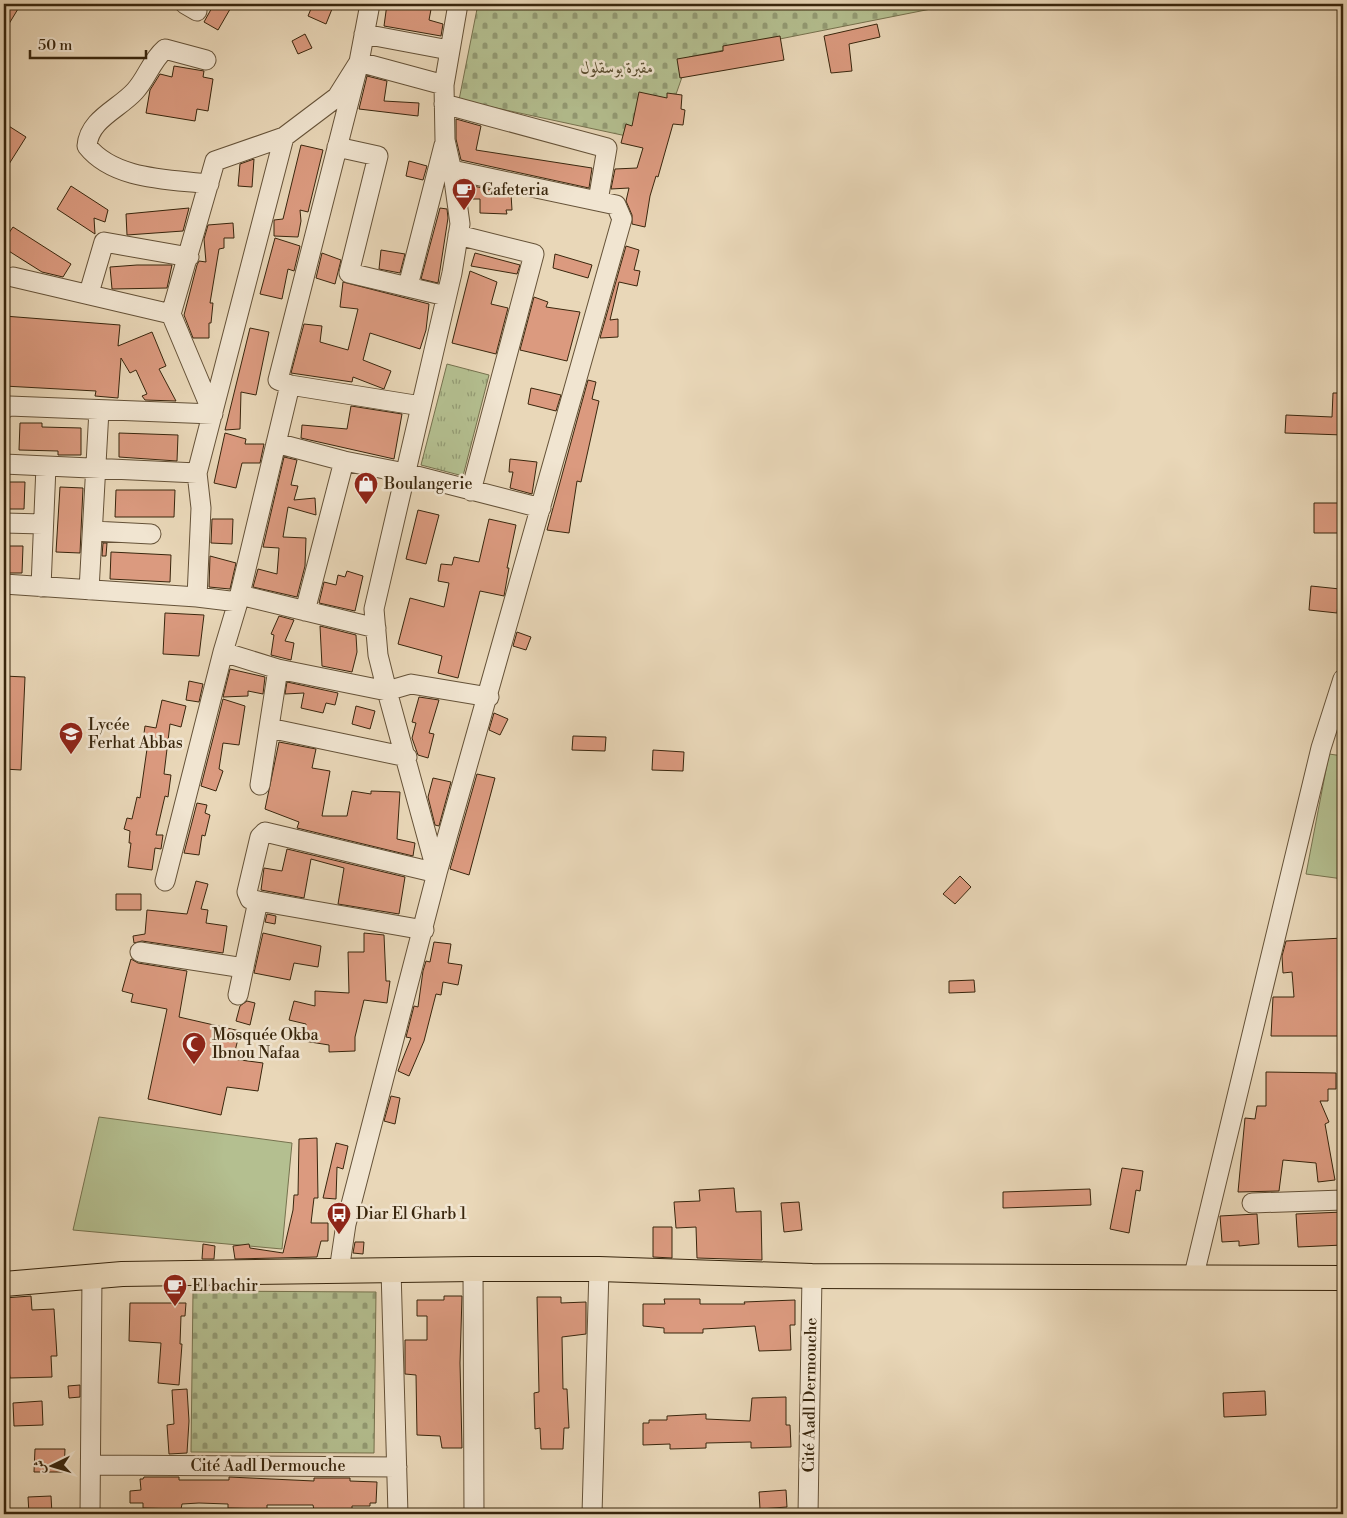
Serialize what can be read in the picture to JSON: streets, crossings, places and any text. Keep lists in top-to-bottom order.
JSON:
{
  "streets": {
    "street": ["Cité Aadl Dermouche"]
  },
  "parks": ["مقبرة بوسقلول"],
  "places": {
    "cafe": ["Cafeteria", "El bachir"],
    "shop": ["Boulangerie"],
    "school or university": ["Lycée Ferhat Abbas"],
    "mosque": ["Mosquée Okba Ibnou Nafaa"],
    "bus stop": ["Diar El Gharb 1"]
  },
  "scale_bar": "50 m",
  "north": "left"
}
